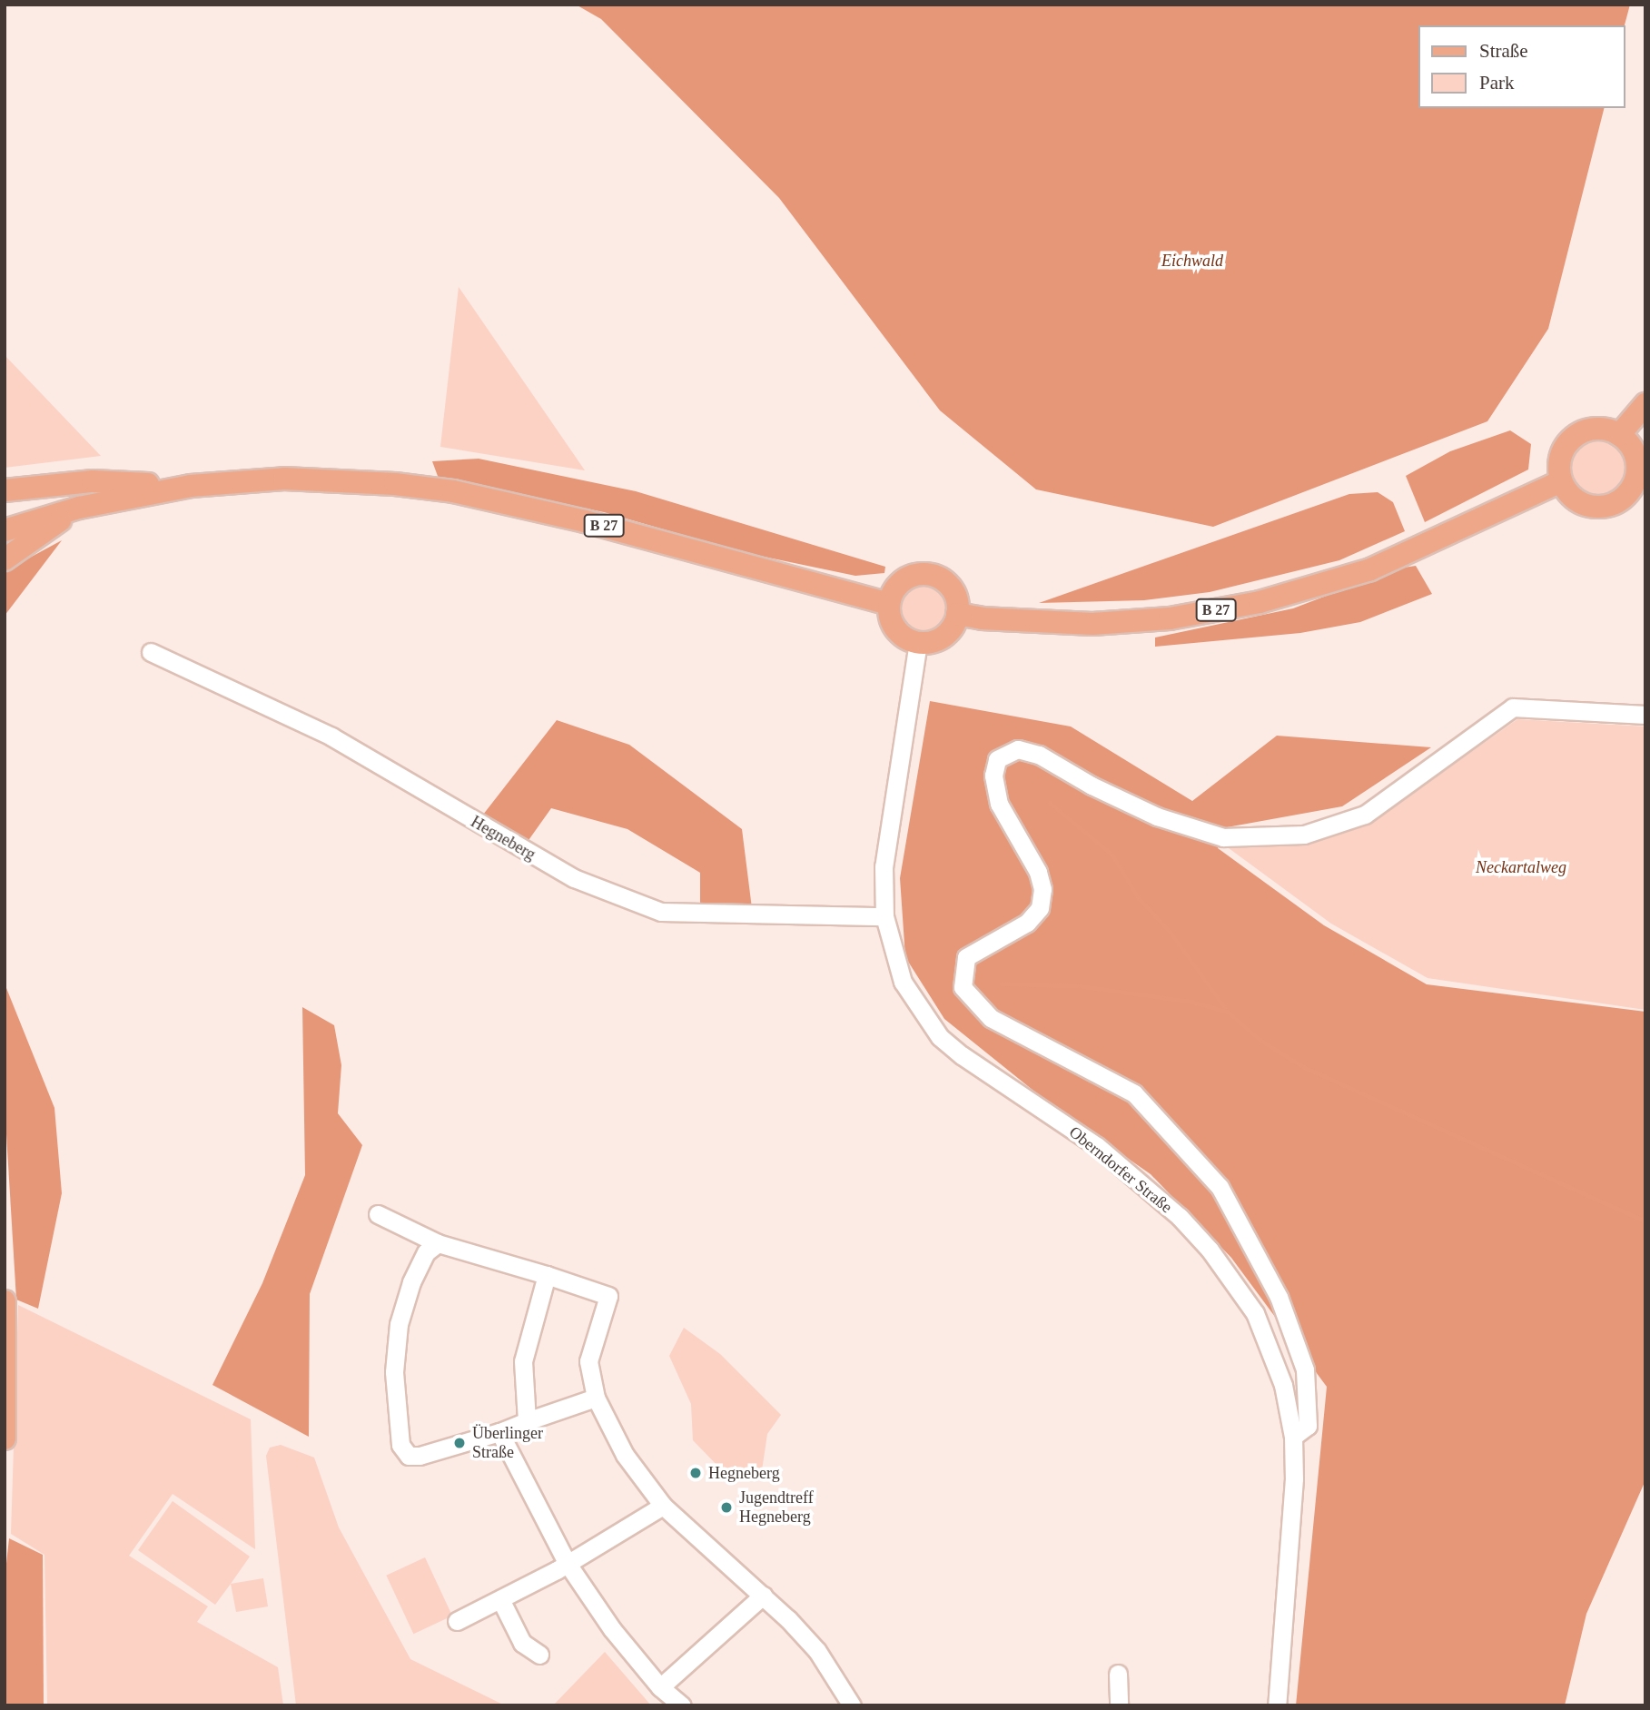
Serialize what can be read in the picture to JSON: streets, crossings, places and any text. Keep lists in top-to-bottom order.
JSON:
{
  "streets": {
    "main road": ["B 27"],
    "street": ["Hegneberg", "Oberndorfer Straße"]
  },
  "crossings": [
    ["B 27", "Oberndorfer Straße"],
    ["Hegneberg", "Oberndorfer Straße"]
  ],
  "parks": ["Eichwald", "Neckartalweg"],
  "places": ["Überlinger Straße", "Hegneberg", "Jugendtreff Hegneberg"],
  "legend": ["Straße", "Park"]
}
